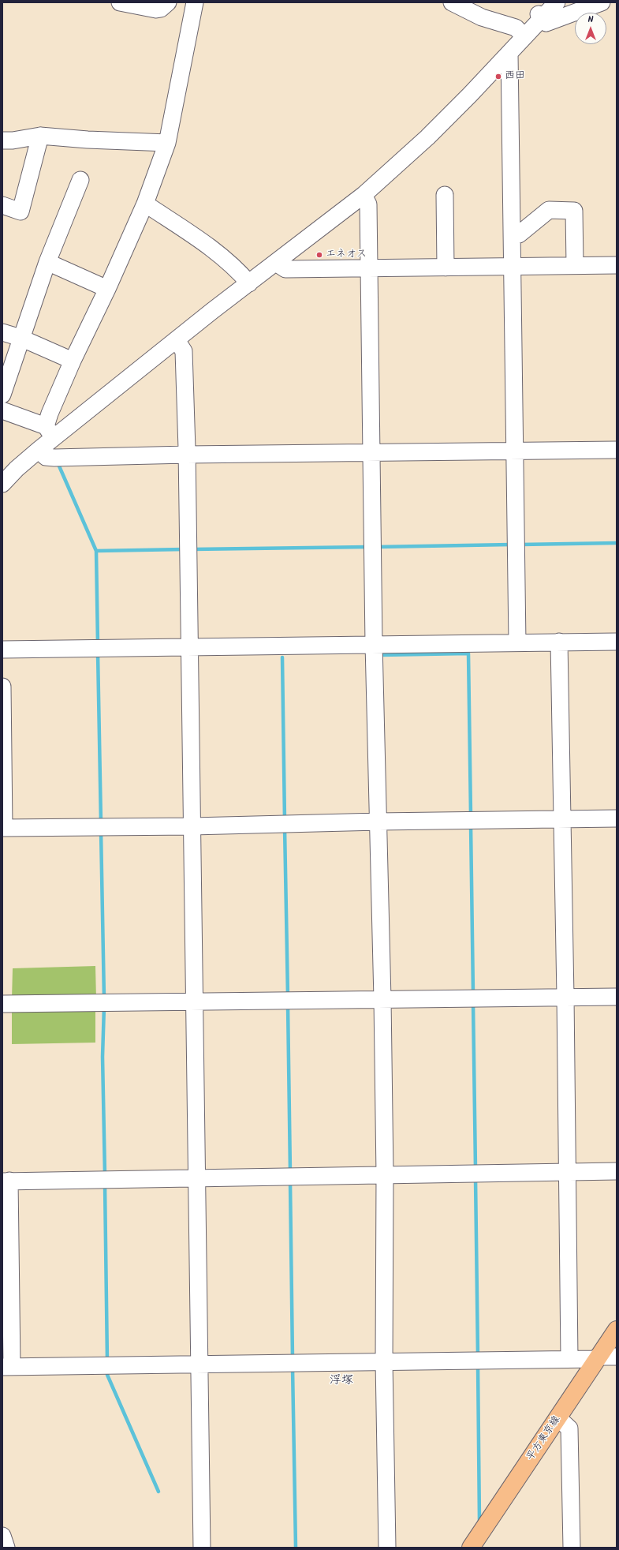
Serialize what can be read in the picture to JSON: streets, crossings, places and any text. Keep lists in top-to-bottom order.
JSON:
{
  "streets": {
    "main road": ["平方東京線"]
  },
  "districts": ["浮塚"],
  "places": ["西田", "エネオス"],
  "north": "top"
}
